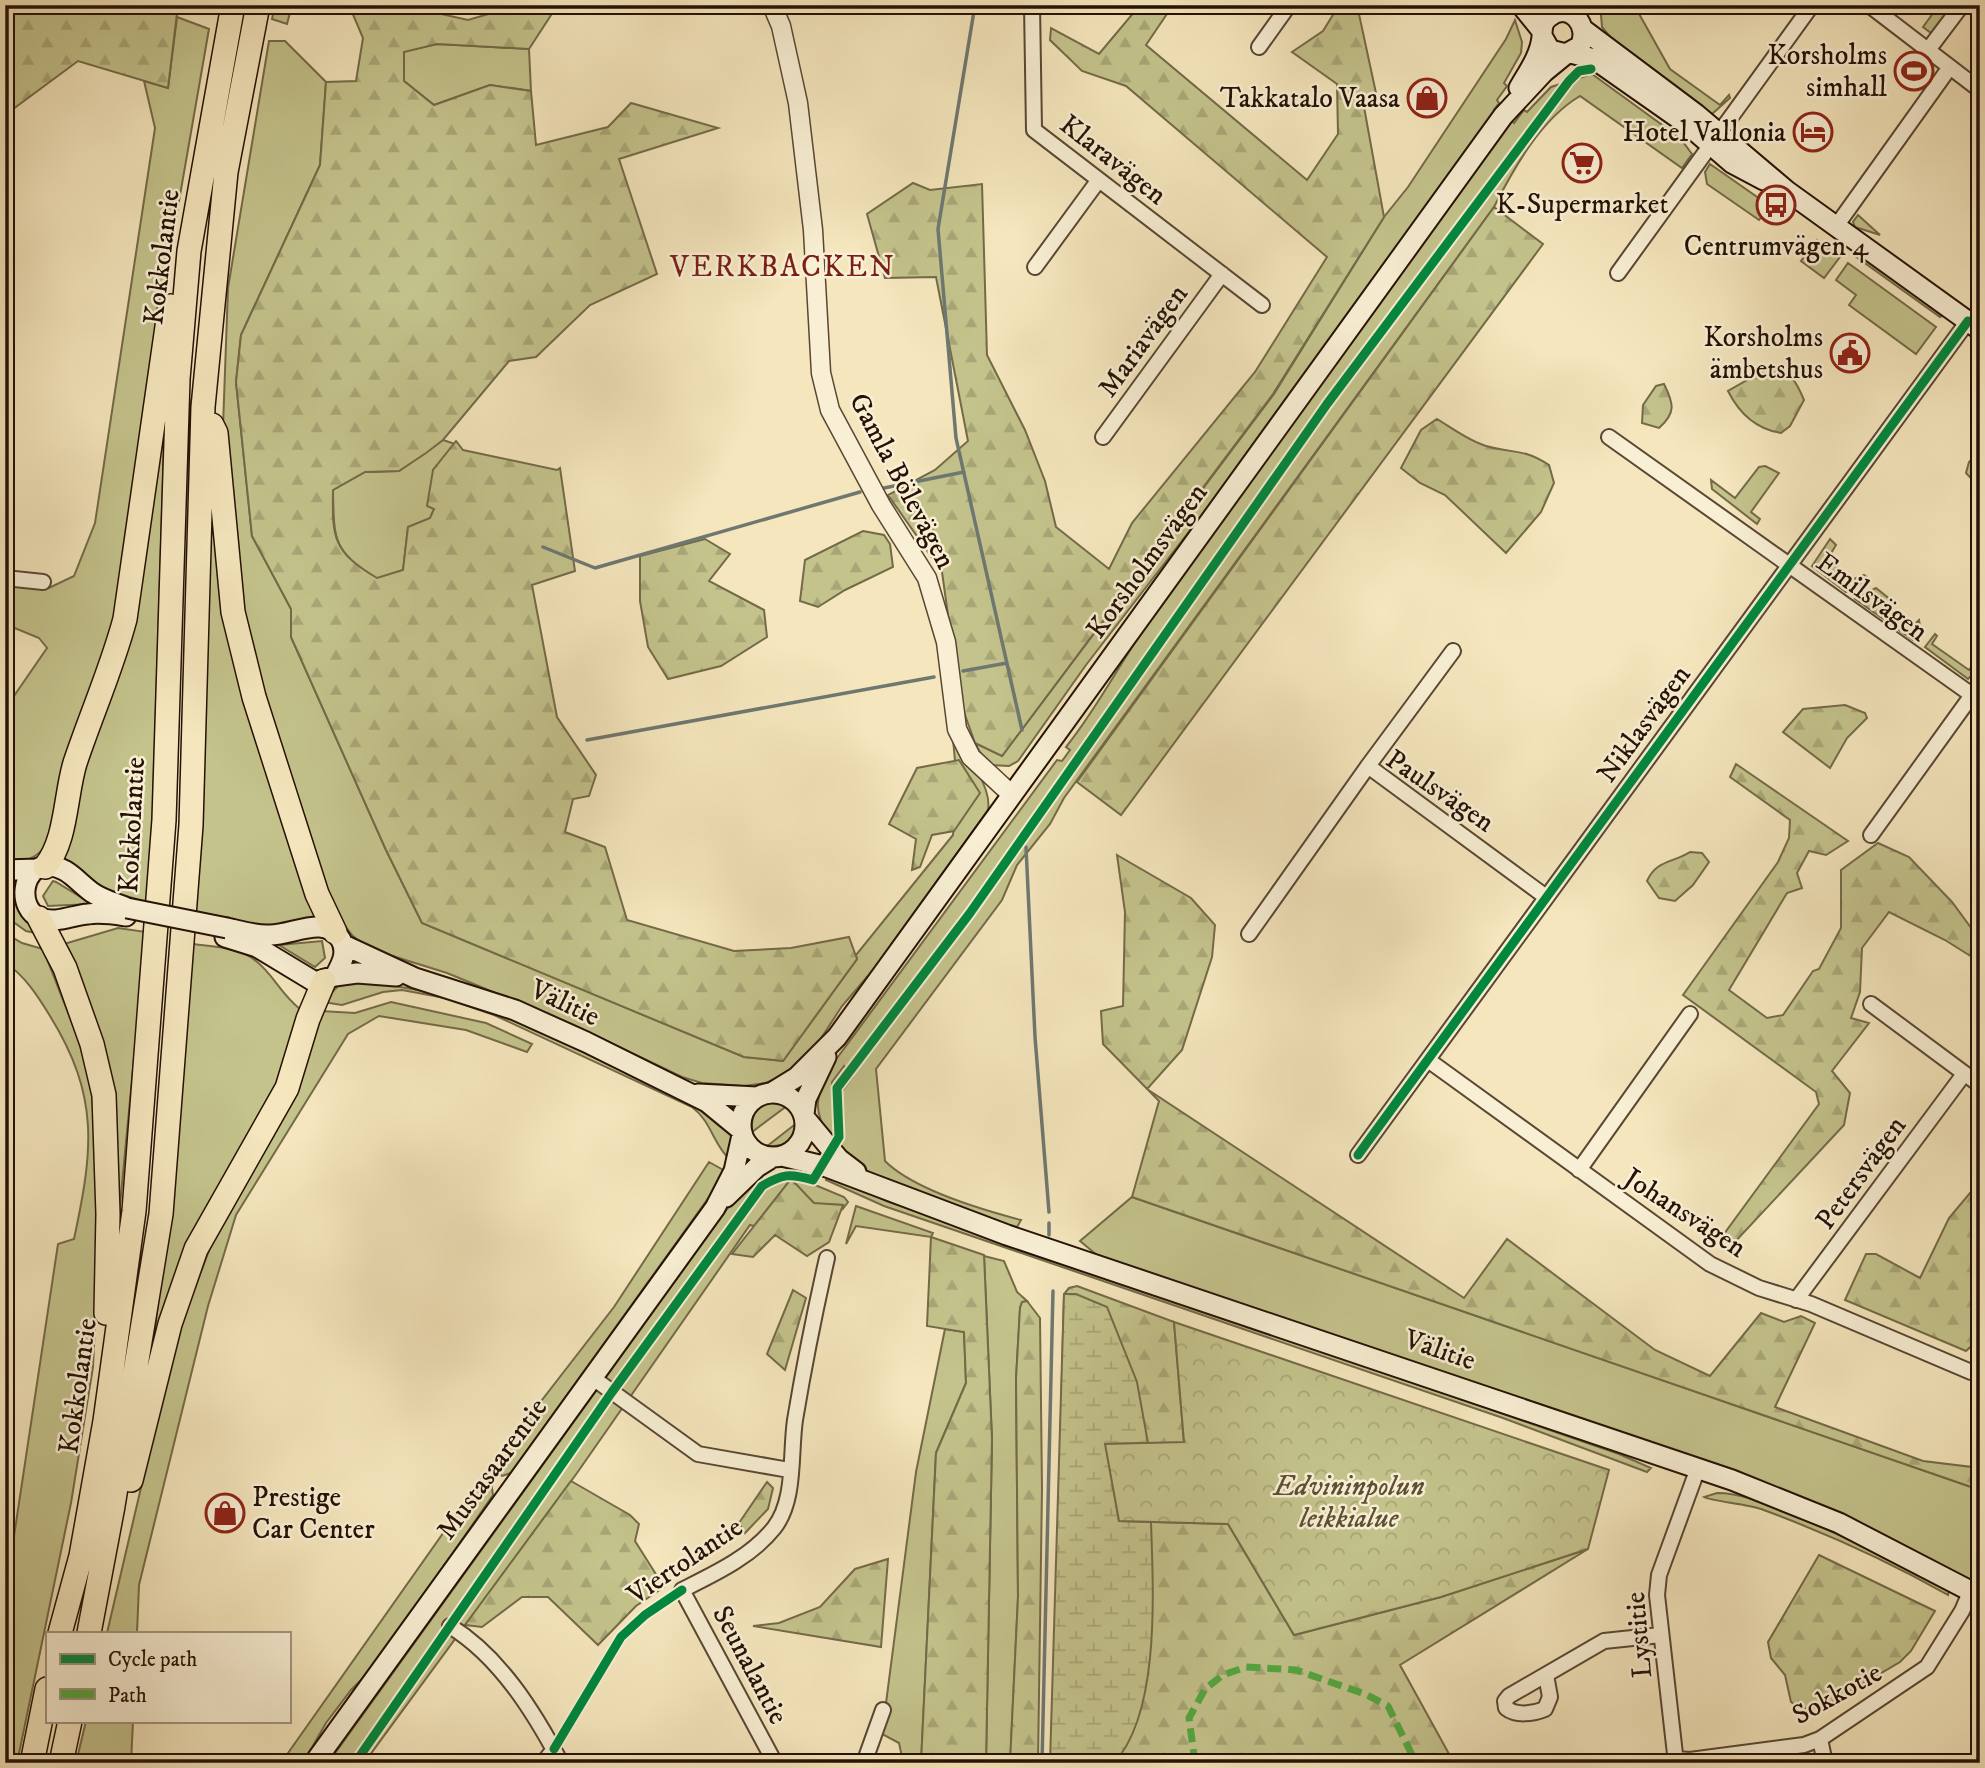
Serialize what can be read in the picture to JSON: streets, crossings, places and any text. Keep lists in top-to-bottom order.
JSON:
{
  "streets": {
    "highway": ["Kokkolantie"],
    "main road": ["Korsholmsvägen", "Välitie", "Mustasaarentie"],
    "street": [
      "Klaravägen",
      "Mariavägen",
      "Gamla Bölevägen",
      "Emilsvägen",
      "Niklasvägen",
      "Paulsvägen",
      "Petersvägen",
      "Johansvägen",
      "Viertolantie",
      "Lystitie",
      "Seunalantie",
      "Sokkotie"
    ]
  },
  "crossings": [
    ["Klaravägen", "Mariavägen"],
    ["Gamla Bölevägen", "Korsholmsvägen"],
    ["Korsholmsvägen", "Välitie"],
    ["Korsholmsvägen", "Mustasaarentie"],
    ["Emilsvägen", "Niklasvägen"],
    ["Niklasvägen", "Paulsvägen"],
    ["Niklasvägen", "Johansvägen"],
    ["Välitie", "Mustasaarentie"],
    ["Välitie", "Lystitie"],
    ["Välitie", "Sokkotie"],
    ["Petersvägen", "Johansvägen"],
    ["Viertolantie", "Seunalantie"],
    ["Lystitie", "Sokkotie"]
  ],
  "districts": ["VERKBACKEN"],
  "parks": ["Edvininpolun leikkialue"],
  "places": {
    "sports": ["Korsholms simhall"],
    "shop": ["Takkatalo Vaasa", "Prestige Car Center"],
    "hotel": ["Hotel Vallonia"],
    "supermarket": ["K-Supermarket"],
    "bus stop": ["Centrumvägen 4"],
    "public building": ["Korsholms ämbetshus"]
  },
  "legend": ["Cycle path", "Path"]
}
